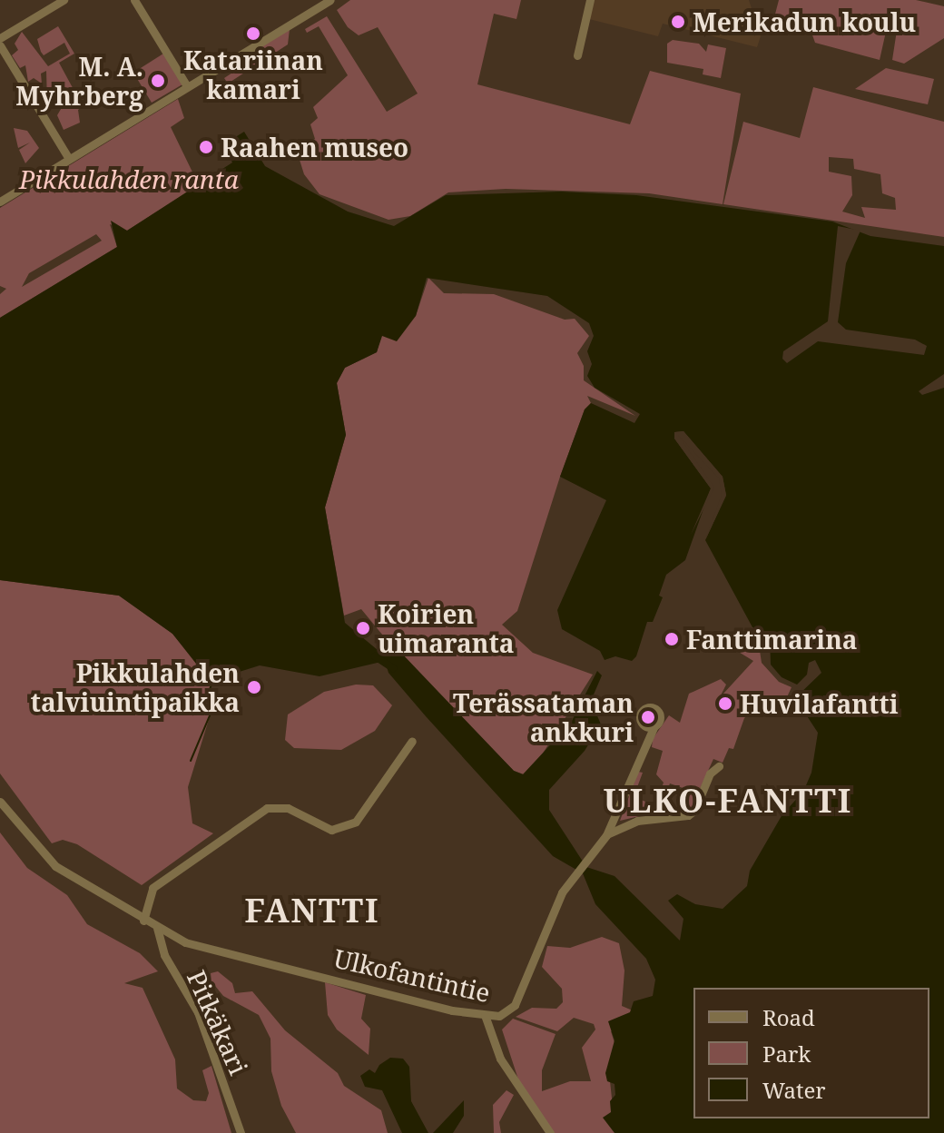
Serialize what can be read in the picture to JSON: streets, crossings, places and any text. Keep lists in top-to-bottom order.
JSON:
{
  "streets": {
    "street": ["Ulkofantintie", "Pitkäkari"]
  },
  "crossings": [
    ["Ulkofantintie", "Pitkäkari"]
  ],
  "districts": ["ULKO-FANTTI", "FANTTI"],
  "parks": ["Pikkulahden ranta"],
  "places": [
    "Merikadun koulu",
    "Katariinan kamari",
    "M. A. Myhrberg",
    "Raahen museo",
    "Koirien uimaranta",
    "Fanttimarina",
    "Pikkulahden talviuintipaikka",
    "Huvilafantti",
    "Terässataman ankkuri"
  ],
  "legend": ["Road", "Park", "Water"]
}
